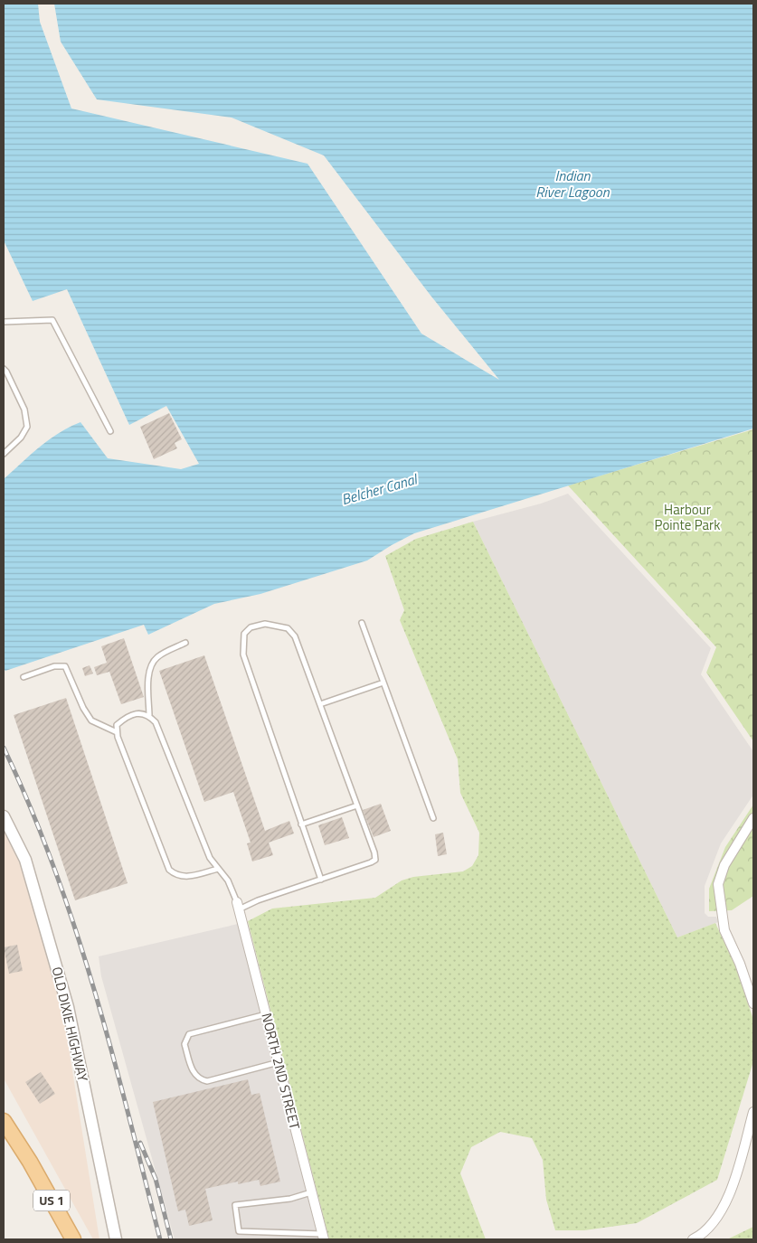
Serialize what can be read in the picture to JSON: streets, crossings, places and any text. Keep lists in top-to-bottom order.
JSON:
{
  "streets": {
    "main road": ["US 1"],
    "street": ["OLD DIXIE HIGHWAY", "NORTH 2ND STREET"]
  },
  "water": ["Indian River Lagoon", "Belcher Canal"],
  "parks": ["Harbour Pointe Park"]
}
